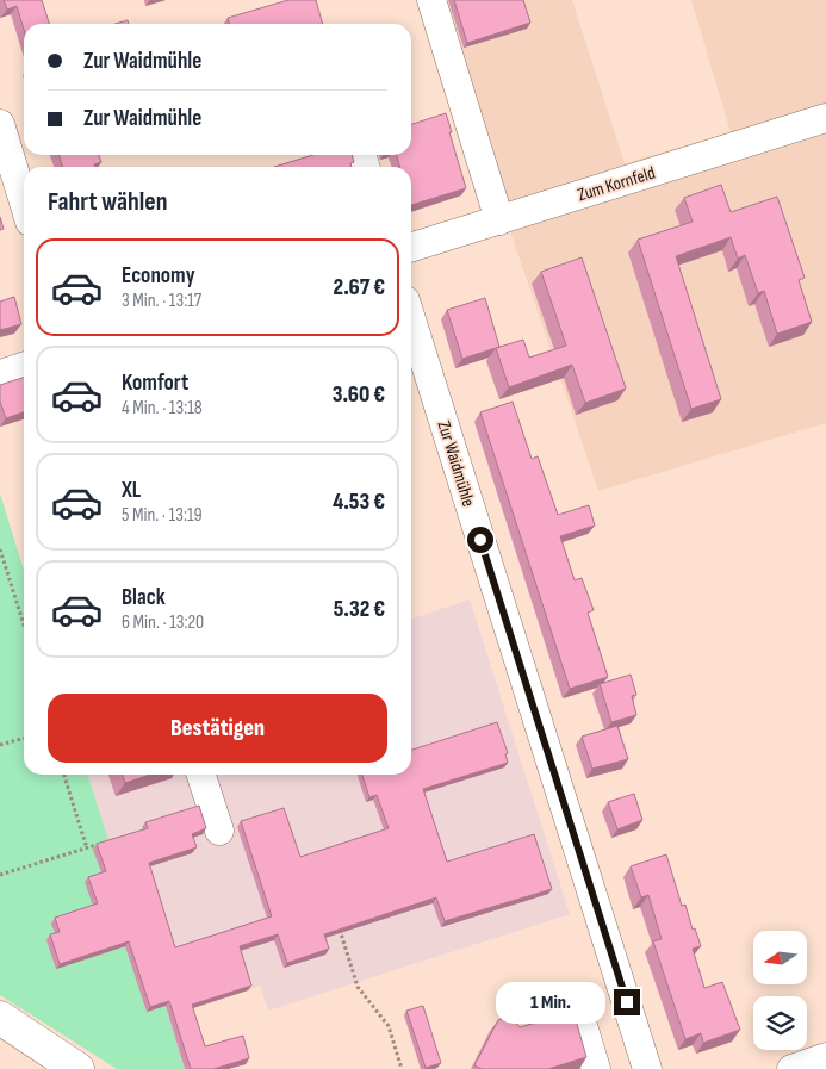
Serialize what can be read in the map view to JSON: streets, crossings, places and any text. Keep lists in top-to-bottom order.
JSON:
{
  "streets": {
    "street": ["Zum Kornfeld", "Zur Waidmühle"]
  },
  "north": "left",
  "page": {
    "banner": ["Zur Waidmühle", "Zur Waidmühle"],
    "heading": "Fahrt wählen",
    "list": [
      {
        "name": "Economy",
        "note": "3 Min. · 13:17",
        "value": "2.67 €"
      },
      {
        "name": "Komfort",
        "note": "4 Min. · 13:18",
        "value": "3.60 €"
      },
      {
        "name": "XL",
        "note": "5 Min. · 13:19",
        "value": "4.53 €"
      },
      {
        "name": "Black",
        "note": "6 Min. · 13:20",
        "value": "5.32 €"
      }
    ],
    "buttons": "Bestätigen",
    "bubble": "1 Min."
  }
}
